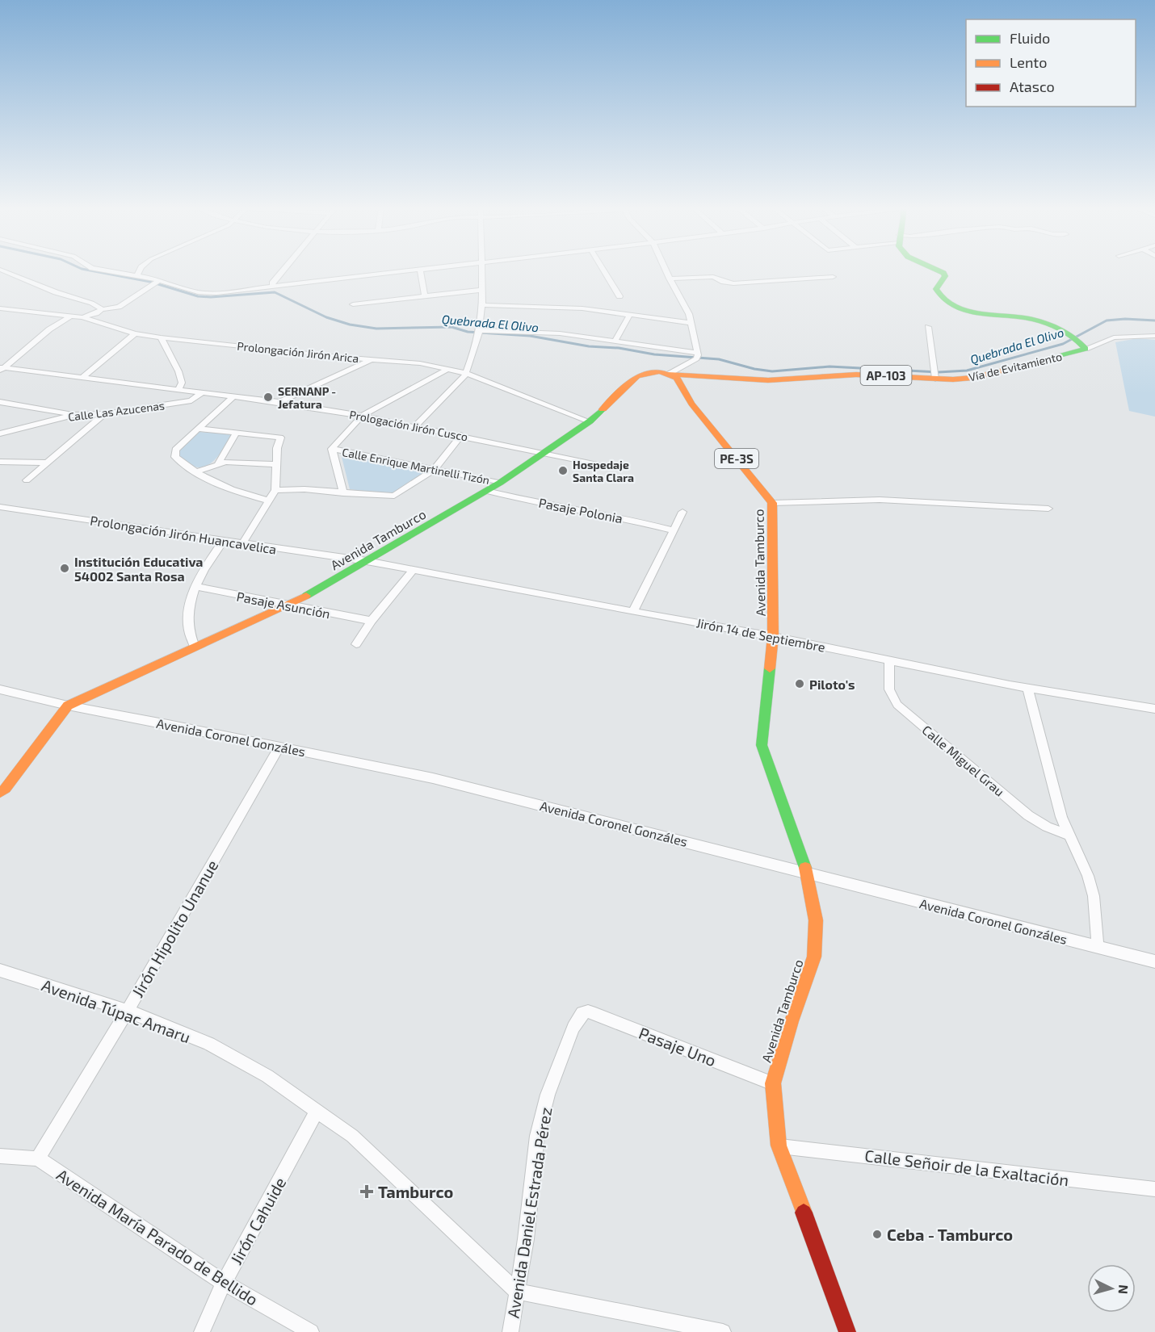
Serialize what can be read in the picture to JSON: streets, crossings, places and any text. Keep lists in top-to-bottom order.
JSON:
{
  "streets": {
    "main road": [
      "Vía de Evitamiento",
      "AP-103",
      "PE-3S",
      "Avenida Tamburco"
    ],
    "street": [
      "Prolongación Jirón Arica",
      "Calle Las Azucenas",
      "Prologación Jirón Cusco",
      "Calle Enrique Martinelli Tizón",
      "Pasaje Polonia",
      "Prolongación Jirón Huancavelica",
      "Pasaje Asunción",
      "Jirón 14 de Septiembre",
      "Avenida Coronel Gonzáles",
      "Calle Miguel Grau",
      "Jirón Hipolito Unanue",
      "Avenida Túpac Amaru",
      "Pasaje Uno",
      "Calle Señoir de la Exaltación",
      "Avenida Daniel Estrada Pérez",
      "Jirón Cahuide",
      "Avenida María Parado de Bellido"
    ]
  },
  "crossings": [
    ["Prolongación Jirón Arica", "Avenida Tamburco"],
    ["Vía de Evitamiento", "Avenida Tamburco"],
    ["Calle Las Azucenas", "Prologación Jirón Cusco"],
    ["Prologación Jirón Cusco", "Avenida Tamburco"],
    ["Calle Enrique Martinelli Tizón", "Avenida Tamburco"],
    ["Pasaje Polonia", "Avenida Tamburco"],
    ["Prolongación Jirón Huancavelica", "Avenida Tamburco"],
    ["Prolongación Jirón Huancavelica", "Jirón 14 de Septiembre"],
    ["Avenida Tamburco", "Pasaje Asunción"],
    ["Avenida Tamburco", "Jirón 14 de Septiembre"],
    ["Avenida Tamburco", "Avenida Coronel Gonzáles"],
    ["Avenida Tamburco", "Pasaje Uno"],
    ["Avenida Tamburco", "Calle Señoir de la Exaltación"],
    ["Jirón 14 de Septiembre", "Calle Miguel Grau"],
    ["Avenida Coronel Gonzáles", "Jirón Hipolito Unanue"],
    ["Jirón Hipolito Unanue", "Avenida Túpac Amaru"],
    ["Jirón Hipolito Unanue", "Avenida María Parado de Bellido"],
    ["Avenida Túpac Amaru", "Avenida Daniel Estrada Pérez"],
    ["Avenida Túpac Amaru", "Jirón Cahuide"],
    ["Pasaje Uno", "Avenida Daniel Estrada Pérez"],
    ["Jirón Cahuide", "Avenida María Parado de Bellido"]
  ],
  "water": ["Quebrada El Olivo"],
  "places": {
    "other": [
      "SERNANP - Jefatura",
      "Hospedaje Santa Clara",
      "Institución Educativa 54002 Santa Rosa",
      "Piloto's",
      "Ceba - Tamburco"
    ],
    "health": ["Tamburco"]
  },
  "legend": ["Fluido", "Lento", "Atasco"],
  "north": "right"
}
